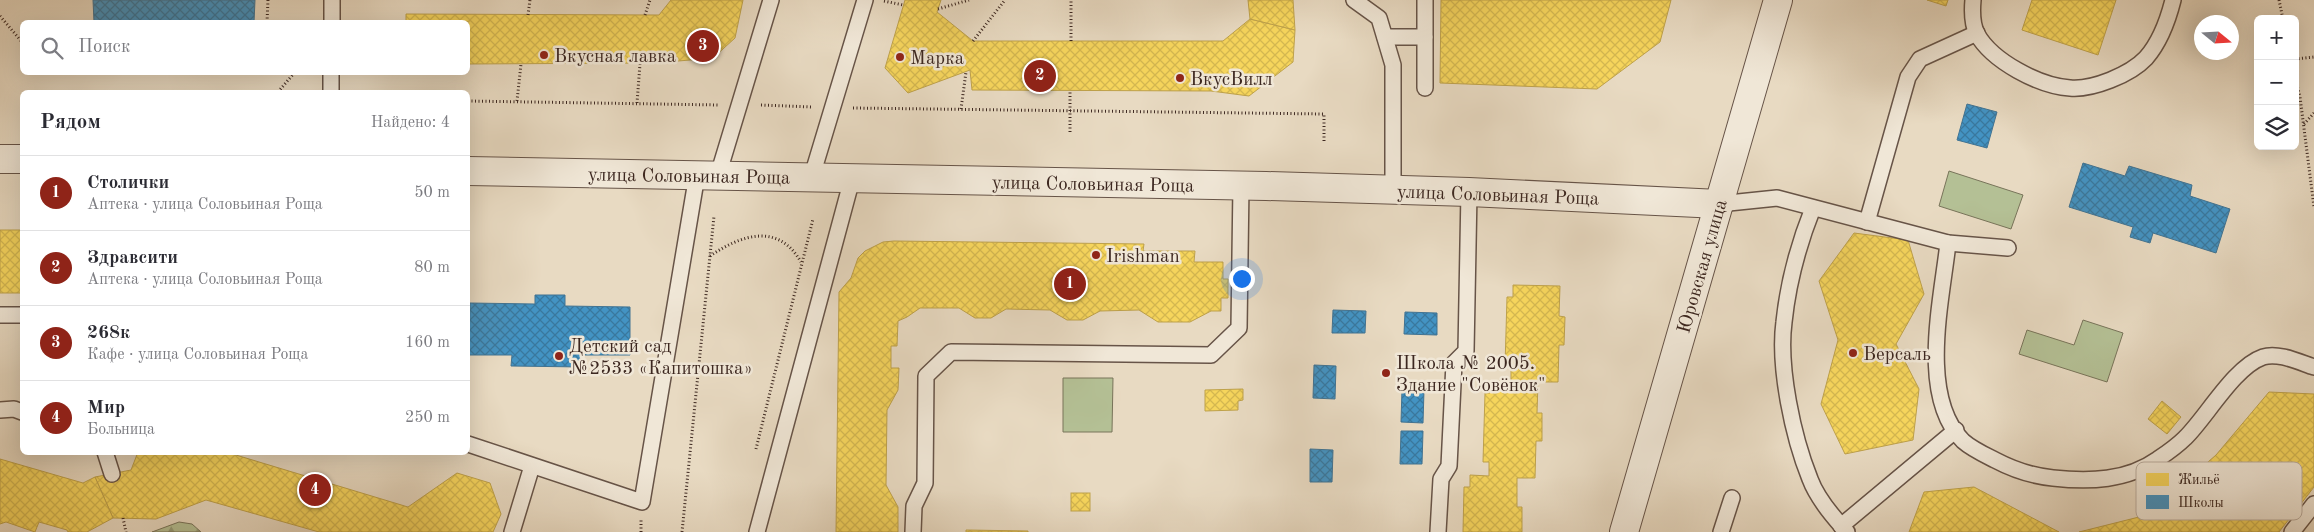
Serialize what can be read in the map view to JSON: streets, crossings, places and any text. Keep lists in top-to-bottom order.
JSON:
{
  "streets": {
    "street": ["улица Соловьиная Роща", "Юровская улица"]
  },
  "crossings": [
    ["улица Соловьиная Роща", "Юровская улица"]
  ],
  "places": [
    "Вкусная лавка",
    "Марка",
    "ВкусВилл",
    "Irishman",
    "Версаль",
    "Детский сад №2533 «Капитошка»",
    "Школа № 2005. Здание \"Совёнок\""
  ],
  "legend": ["Жильё", "Школы"],
  "north": "right",
  "page": {
    "map_buttons": ["+", "−"],
    "search": "Поиск",
    "pins": [
      "3",
      "2",
      "1",
      "4"
    ],
    "heading": ["Рядом", "Найдено: 4"],
    "list": [
      {
        "mark": "1",
        "name": "Столички",
        "note": "Аптека · улица Соловьиная Роща",
        "value": "50 m"
      },
      {
        "mark": "2",
        "name": "Здравсити",
        "note": "Аптека · улица Соловьиная Роща",
        "value": "80 m"
      },
      {
        "mark": "3",
        "name": "268к",
        "note": "Кафе · улица Соловьиная Роща",
        "value": "160 m"
      },
      {
        "mark": "4",
        "name": "Мир",
        "note": "Больница",
        "value": "250 m"
      }
    ]
  }
}
